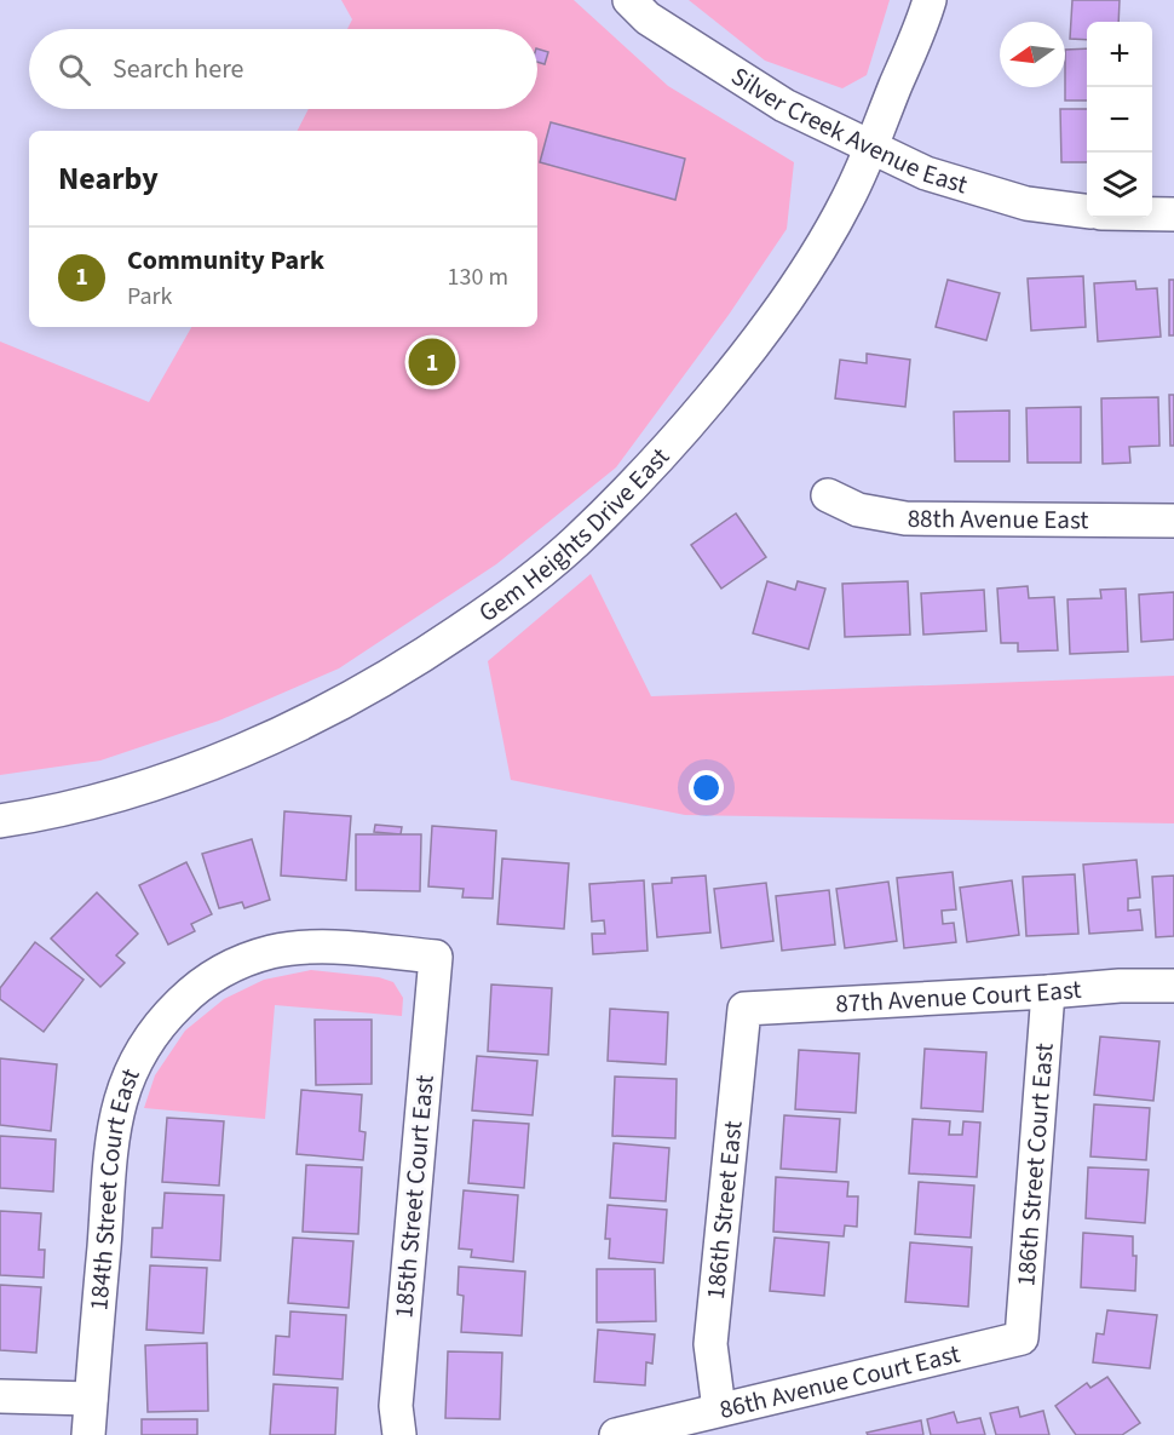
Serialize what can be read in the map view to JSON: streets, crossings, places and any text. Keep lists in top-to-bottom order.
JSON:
{
  "streets": {
    "street": [
      "Silver Creek Avenue East",
      "88th Avenue East",
      "Gem Heights Drive East",
      "87th Avenue Court East",
      "186th Street Court East",
      "184th Street Court East",
      "185th Street Court East",
      "186th Street East",
      "86th Avenue Court East"
    ]
  },
  "crossings": [
    ["Silver Creek Avenue East", "Gem Heights Drive East"],
    ["87th Avenue Court East", "186th Street Court East"],
    ["87th Avenue Court East", "186th Street East"],
    ["186th Street Court East", "86th Avenue Court East"],
    ["184th Street Court East", "185th Street Court East"],
    ["186th Street East", "86th Avenue Court East"]
  ],
  "north": "left",
  "page": {
    "map_buttons": ["+", "−"],
    "search": "Search here",
    "heading": "Nearby",
    "list": [
      {
        "mark": "1",
        "name": "Community Park",
        "note": "Park",
        "value": "130 m"
      }
    ],
    "pins": "1"
  }
}
